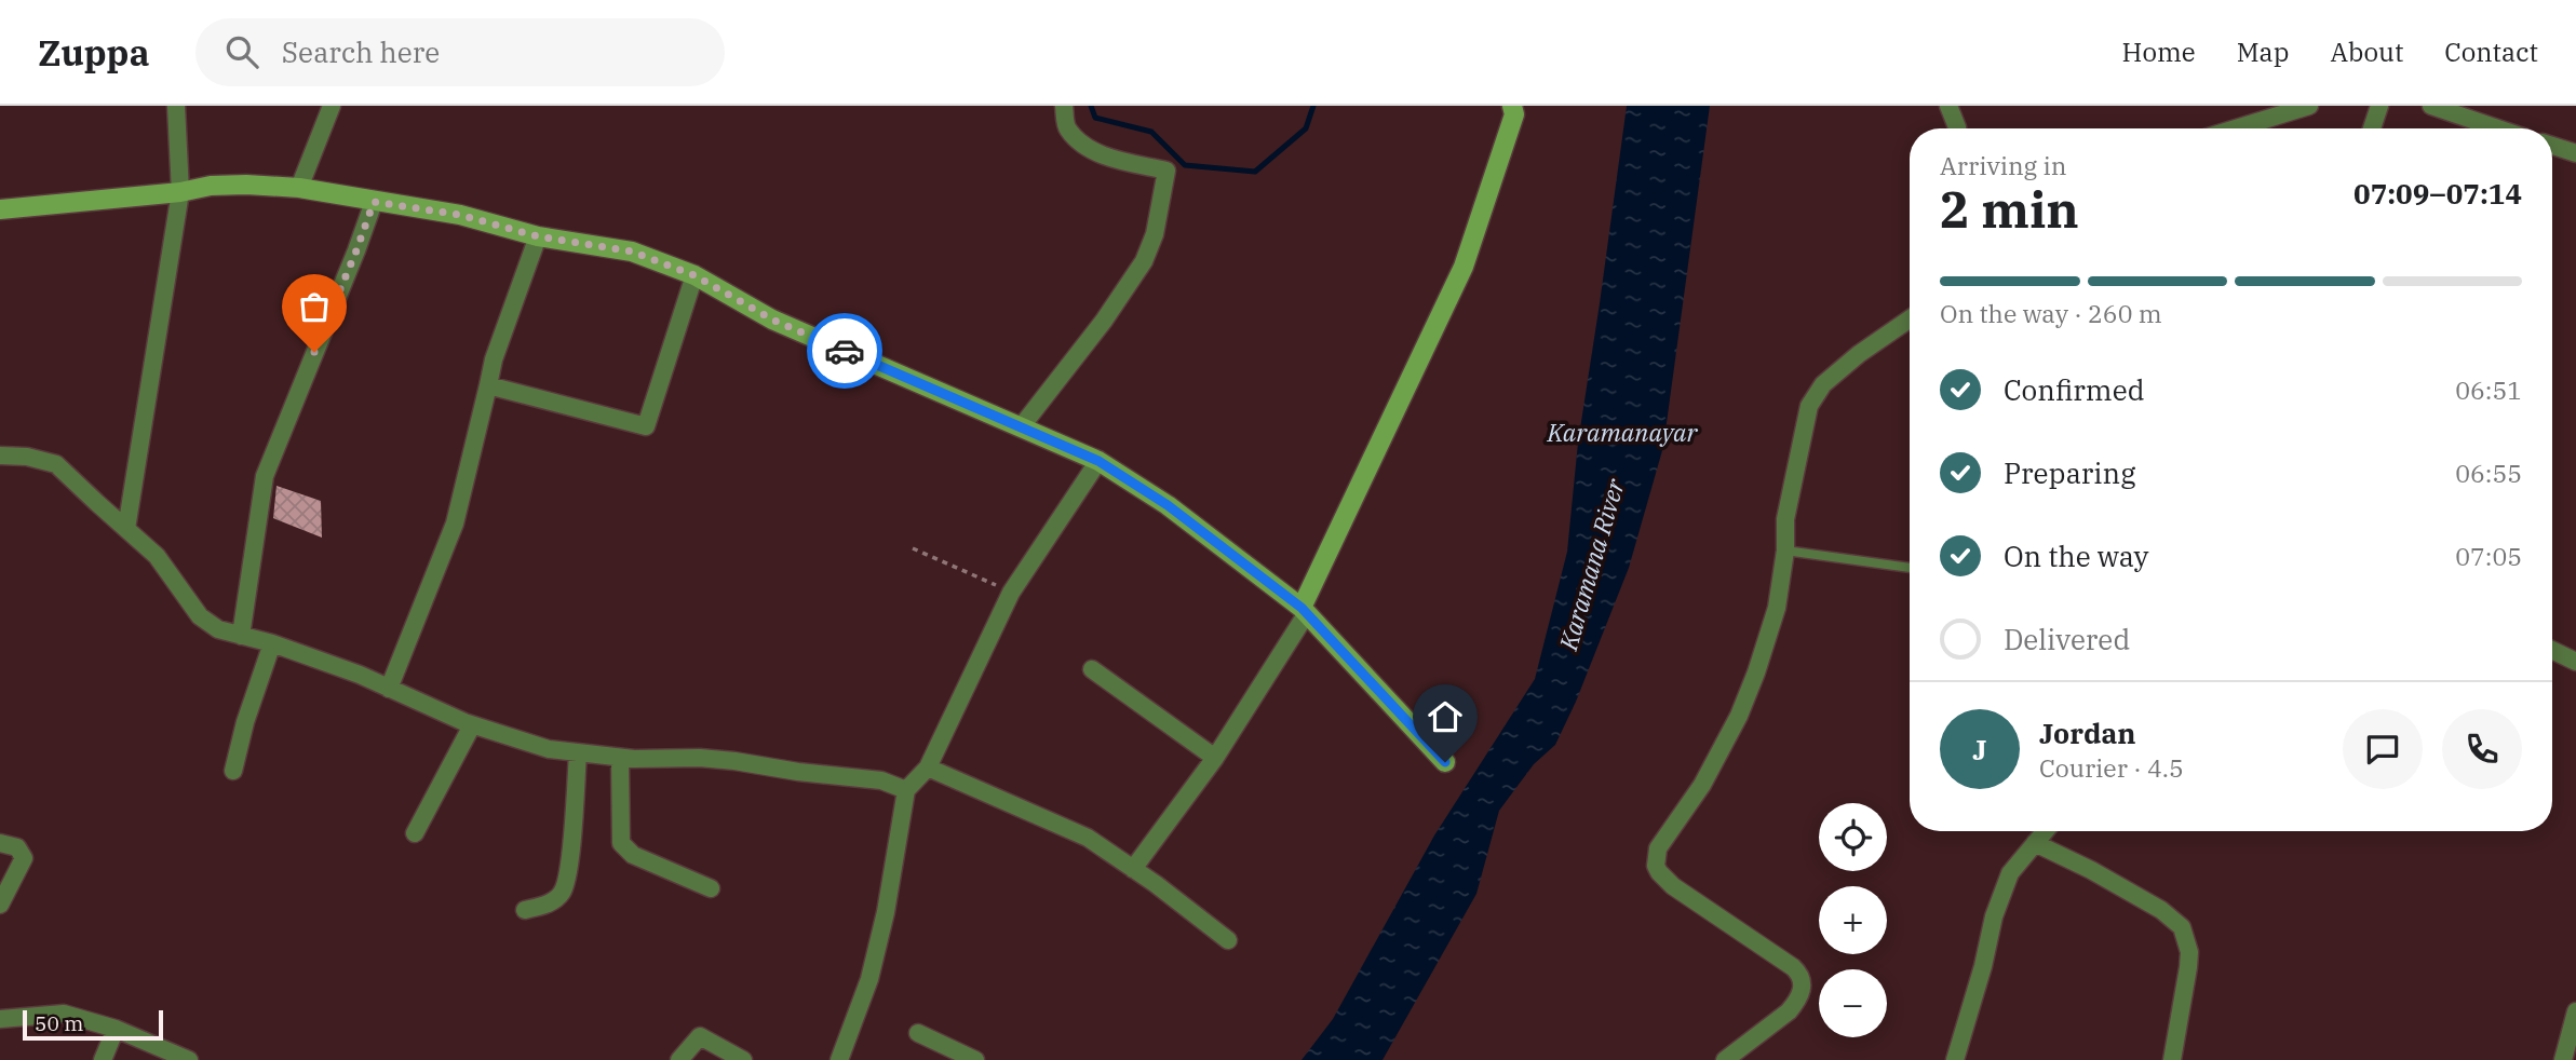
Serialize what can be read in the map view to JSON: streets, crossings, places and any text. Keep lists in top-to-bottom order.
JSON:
{
  "water": ["Karamanayar", "Karamana River"],
  "scale_bar": "50 m",
  "page": {
    "header": "Zuppa",
    "search": "Search here",
    "nav": [
      "Home",
      "Map",
      "About",
      "Contact"
    ],
    "heading": ["2 min", "Arriving in", "07:09–07:14"],
    "panel": ["Jordan", "Courier · 4.5"],
    "bar": "On the way · 260 m",
    "list": [
      ["Confirmed", "06:51"],
      ["Preparing", "06:55"],
      ["On the way", "07:05"],
      "Delivered"
    ],
    "round": "J",
    "map_buttons": ["+", "−"],
    "scale": "50 m"
  }
}
